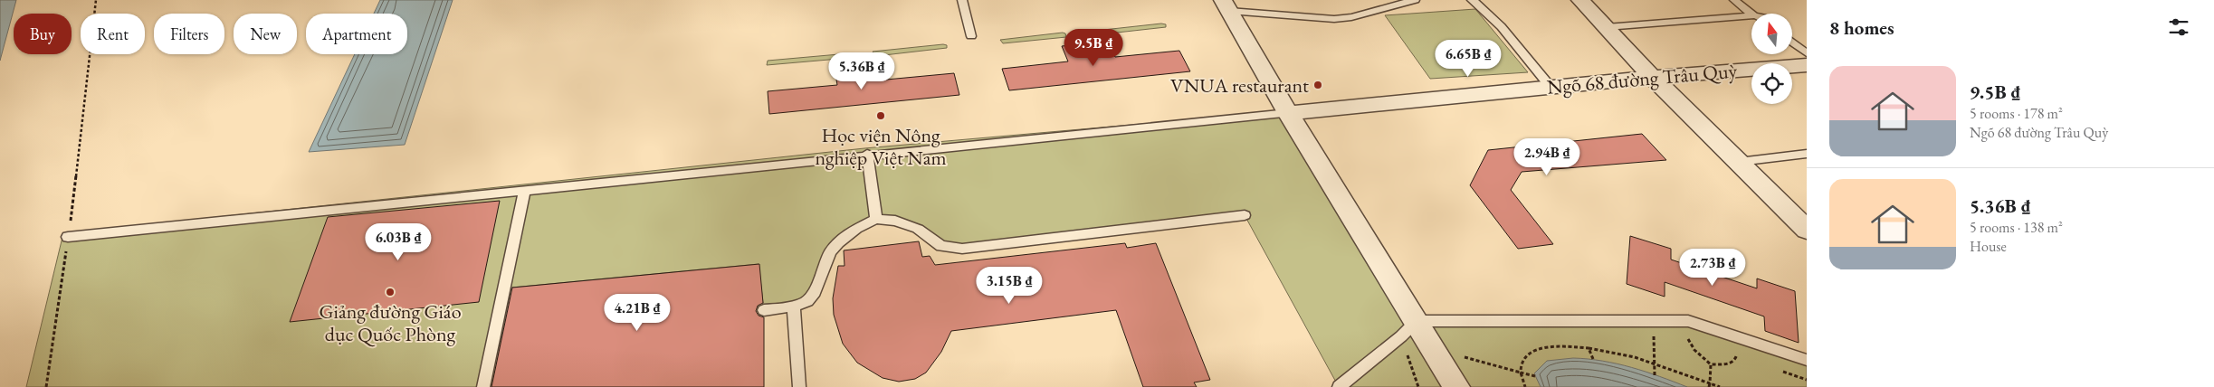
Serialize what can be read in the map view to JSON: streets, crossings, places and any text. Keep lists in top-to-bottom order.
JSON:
{
  "streets": {
    "street": ["Ngõ 68 đường Trâu Quỳ"]
  },
  "places": ["VNUA restaurant", "Học viện Nông nghiệp Việt Nam", "Giảng đường Giáo dục Quốc Phòng"],
  "north": "top",
  "page": {
    "heading": "8 homes",
    "chip": [
      "Buy",
      "Rent",
      "Filters",
      "New",
      "Apartment"
    ],
    "price": [
      "9.5B ₫",
      "6.65B ₫",
      "5.36B ₫",
      "2.94B ₫",
      "6.03B ₫",
      "2.73B ₫",
      "3.15B ₫",
      "4.21B ₫"
    ],
    "list": [
      {
        "name": "9.5B ₫",
        "note": "5 rooms · 178 m² · Ngõ 68 đường Trâu Quỳ"
      },
      {
        "name": "5.36B ₫",
        "note": "5 rooms · 138 m² · House"
      }
    ]
  }
}
